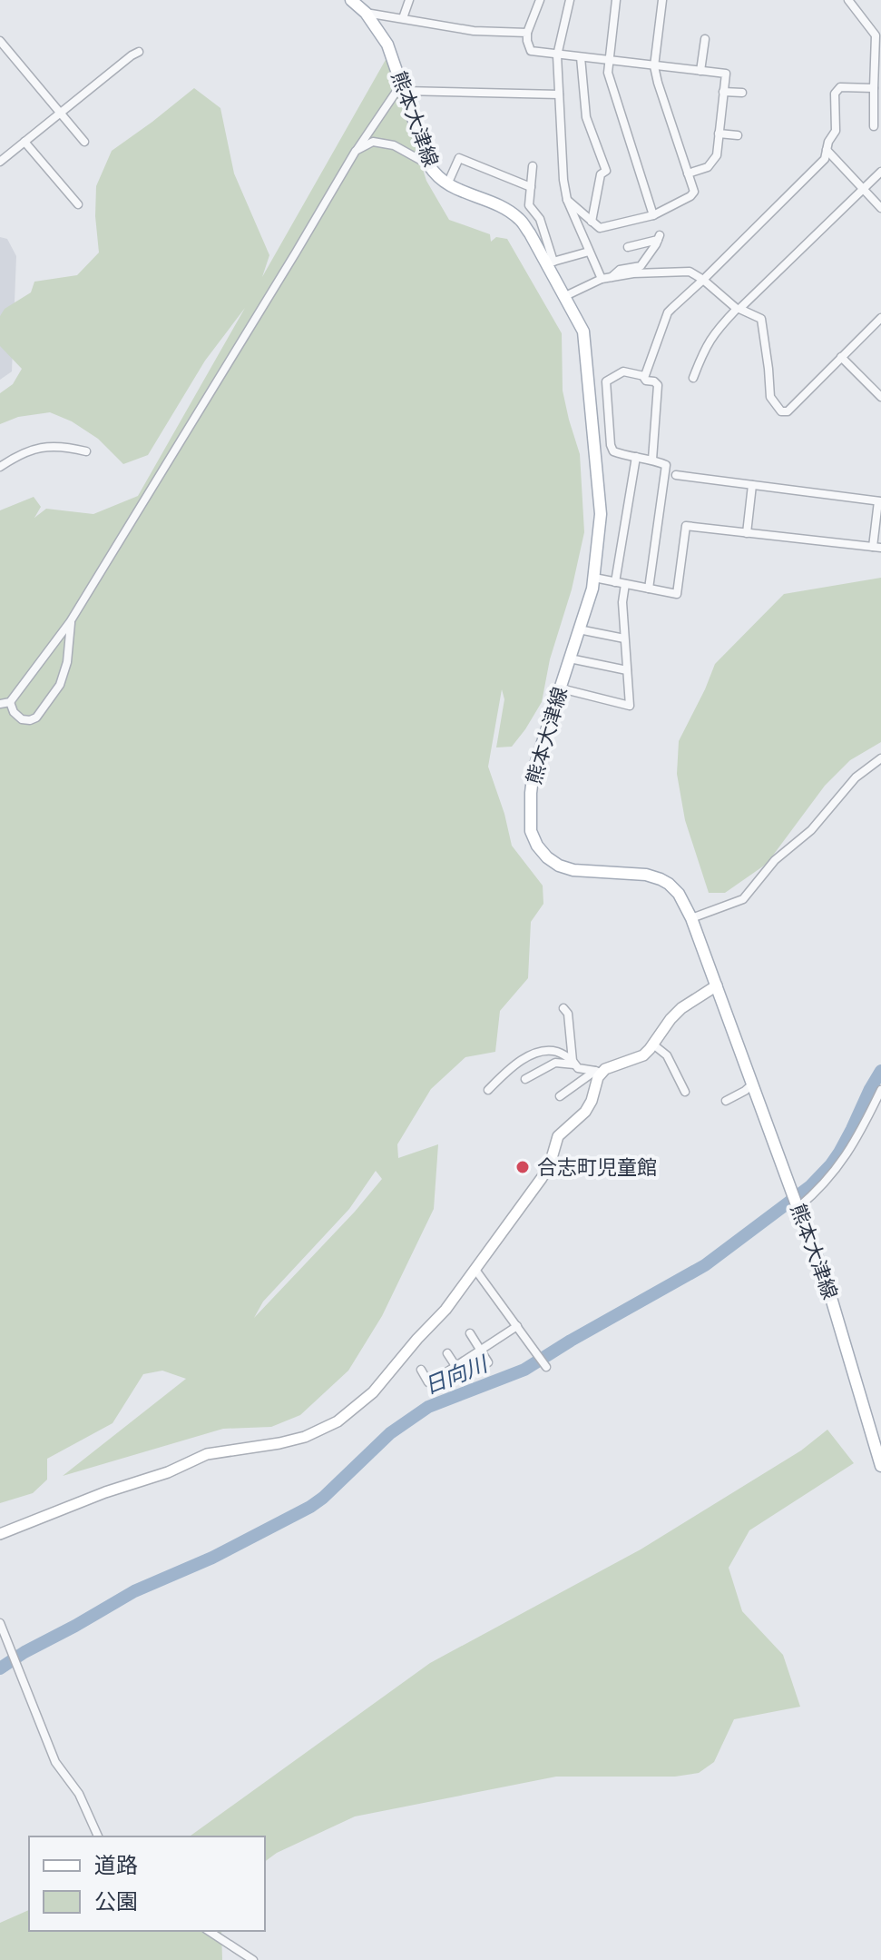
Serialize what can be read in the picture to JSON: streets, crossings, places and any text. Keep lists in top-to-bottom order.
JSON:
{
  "streets": {
    "main road": ["熊本大津線"]
  },
  "water": ["日向川"],
  "places": ["合志町児童館"],
  "legend": ["道路", "公園"]
}
